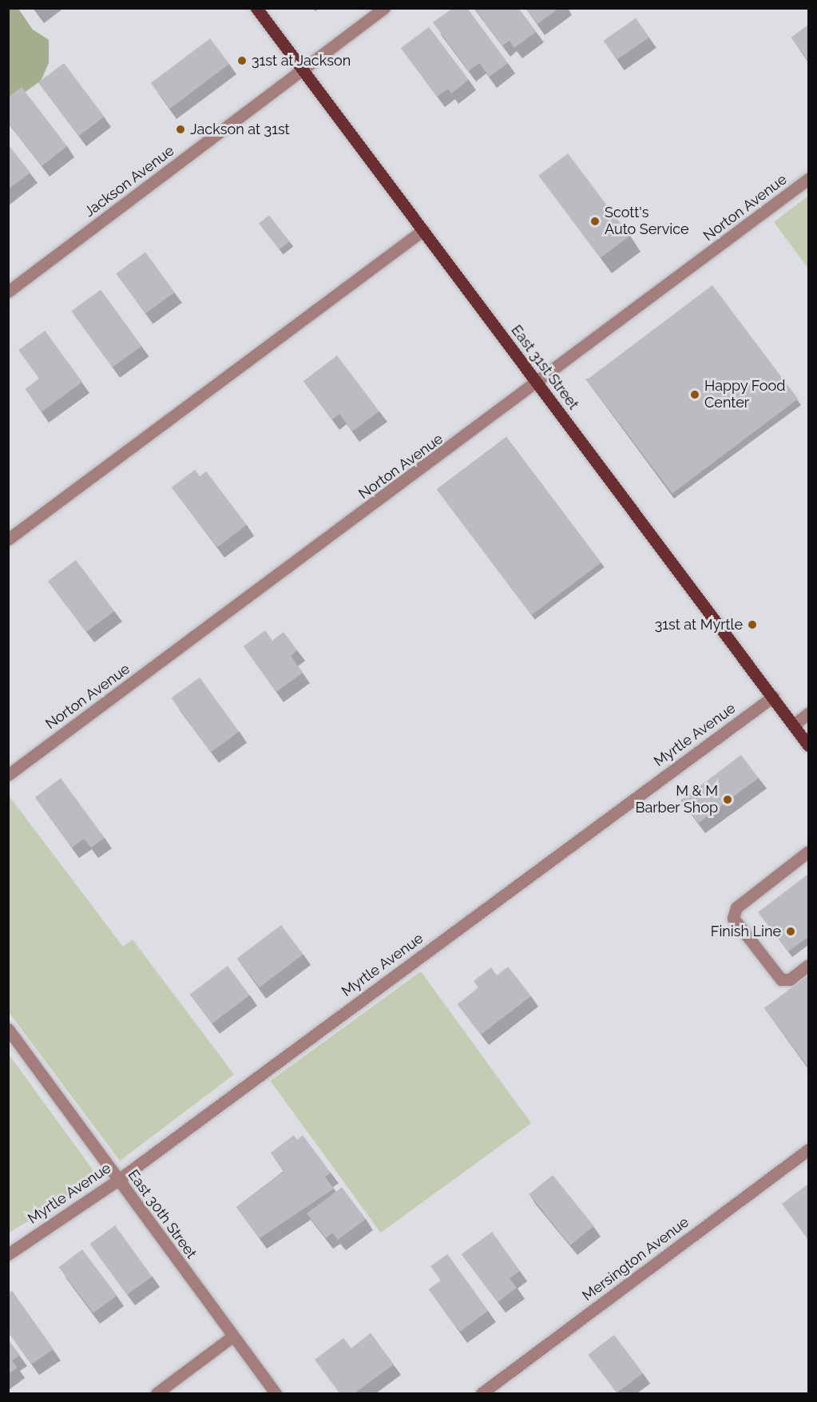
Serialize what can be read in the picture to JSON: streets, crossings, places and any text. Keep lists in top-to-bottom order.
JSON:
{
  "streets": {
    "main road": ["East 31st Street"],
    "street": [
      "Jackson Avenue",
      "Norton Avenue",
      "Myrtle Avenue",
      "East 30th Street",
      "Mersington Avenue"
    ]
  },
  "crossings": [
    ["Jackson Avenue", "East 31st Street"],
    ["Norton Avenue", "East 31st Street"],
    ["East 31st Street", "Myrtle Avenue"],
    ["Myrtle Avenue", "East 30th Street"]
  ],
  "places": [
    "31st at Jackson",
    "Jackson at 31st",
    "Scott's Auto Service",
    "Happy Food Center",
    "31st at Myrtle",
    "M & M Barber Shop",
    "Finish Line"
  ]
}
